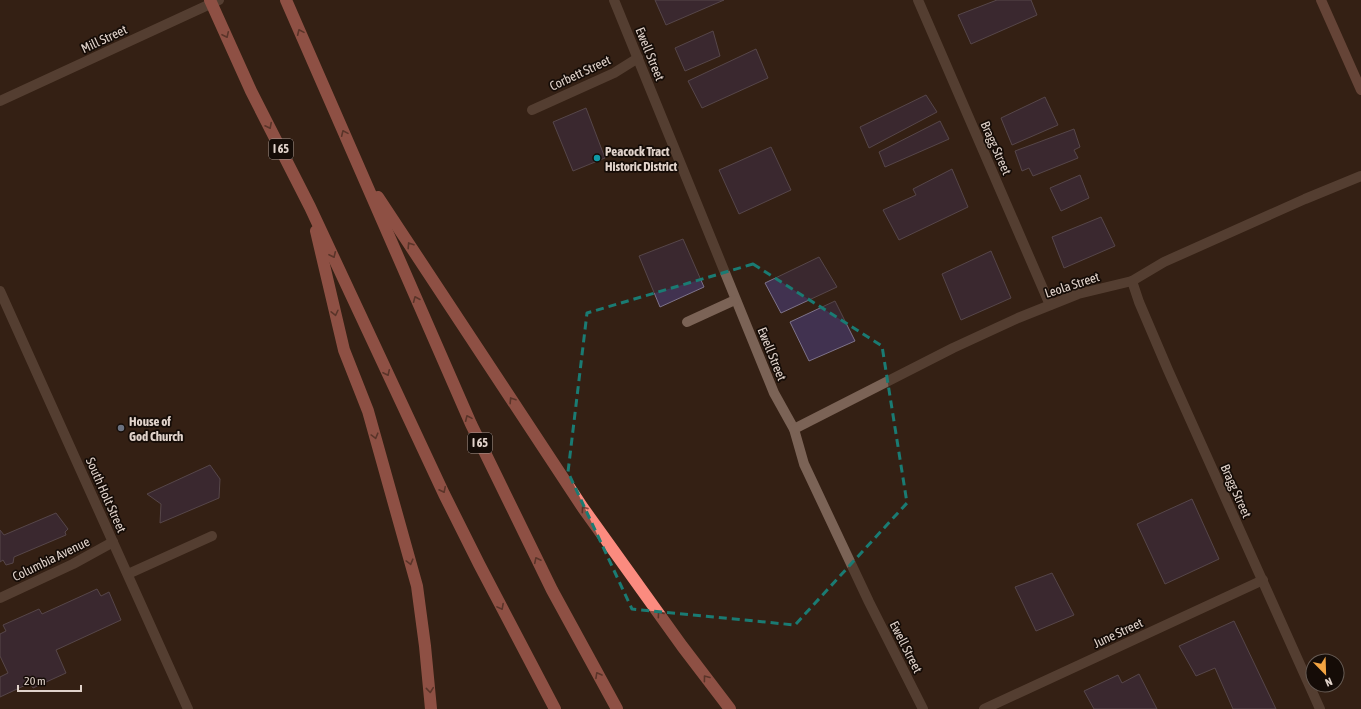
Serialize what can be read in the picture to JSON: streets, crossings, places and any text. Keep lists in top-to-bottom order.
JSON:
{
  "streets": {
    "highway": ["I 65"],
    "street": [
      "Mill Street",
      "Ewell Street",
      "Corbett Street",
      "Bragg Street",
      "Leola Street",
      "South Holt Street",
      "Columbia Avenue",
      "June Street"
    ]
  },
  "crossings": [
    ["Ewell Street", "Corbett Street"],
    ["Ewell Street", "Leola Street"],
    ["Bragg Street", "Leola Street"],
    ["Bragg Street", "June Street"],
    ["South Holt Street", "Columbia Avenue"]
  ],
  "places": ["Peacock Tract Historic District", "House of God Church"],
  "scale_bar": "20 m",
  "north": "bottom right"
}
